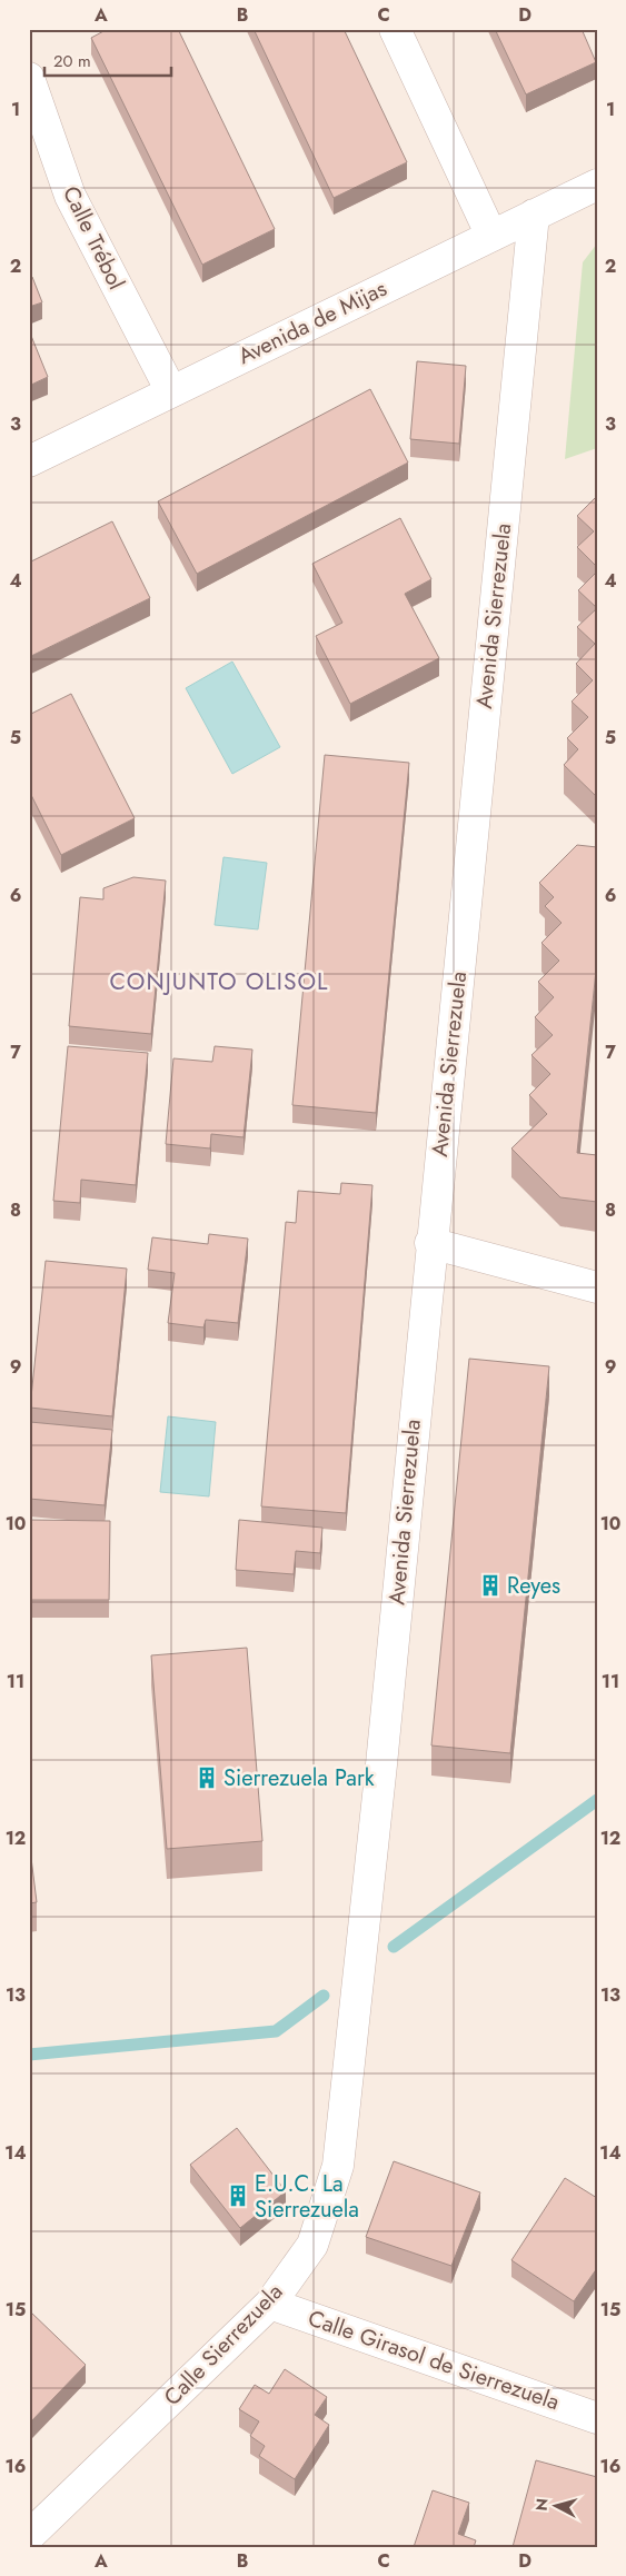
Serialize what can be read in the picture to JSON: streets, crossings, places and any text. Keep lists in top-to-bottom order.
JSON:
{
  "streets": {
    "street": [
      "Calle Trébol",
      "Avenida de Mijas",
      "Avenida Sierrezuela",
      "Calle Sierrezuela",
      "Calle Girasol de Sierrezuela"
    ]
  },
  "crossings": [
    ["Calle Trébol", "Avenida de Mijas"],
    ["Avenida de Mijas", "Avenida Sierrezuela"],
    ["Avenida Sierrezuela", "Calle Sierrezuela"],
    ["Calle Sierrezuela", "Calle Girasol de Sierrezuela"]
  ],
  "districts": ["CONJUNTO OLISOL"],
  "places": {
    "building": ["Reyes", "Sierrezuela Park", "E.U.C. La Sierrezuela"]
  },
  "scale_bar": "20 m",
  "north": "left",
  "grid": {
    "columns": [
      "A",
      "B",
      "C",
      "D"
    ],
    "rows": [
      "1",
      "2",
      "3",
      "4",
      "5",
      "6",
      "7",
      "8",
      "9",
      "10",
      "11",
      "12",
      "13",
      "14",
      "15",
      "16"
    ]
  }
}
